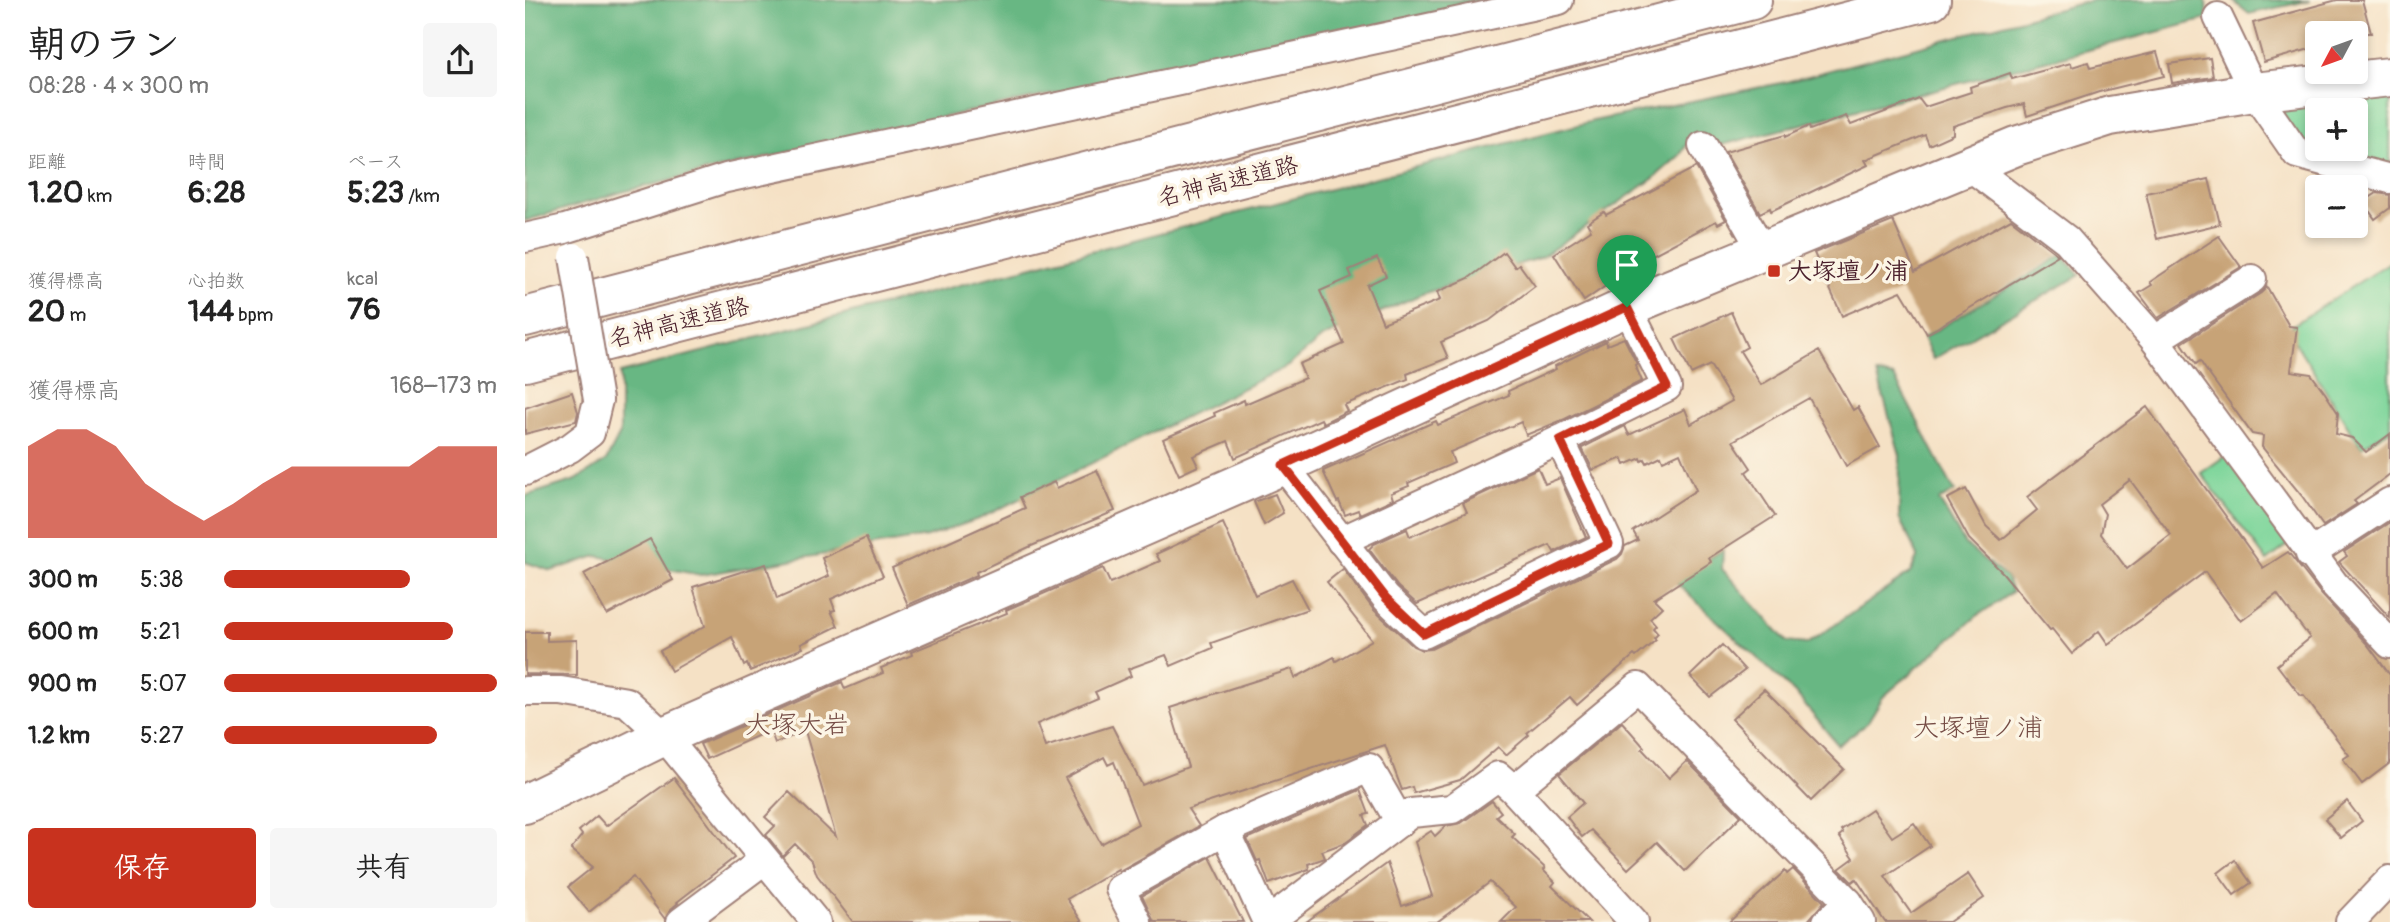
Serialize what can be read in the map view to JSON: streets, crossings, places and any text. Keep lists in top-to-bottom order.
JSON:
{
  "streets": {
    "main road": ["名神高速道路"]
  },
  "districts": ["大塚大岩", "大塚壇ノ浦"],
  "places": {
    "transit": ["大塚壇ノ浦"]
  },
  "north": "bottom left",
  "page": {
    "heading": ["朝のラン", "08:28 · 4 × 300 m"],
    "map_buttons": ["+", "−"],
    "stats": [
      ["距離", "1.20 km"],
      ["時間", "6:28"],
      ["ペース", "5:23 /km"],
      ["獲得標高", "20 m"],
      ["心拍数", "144 bpm"],
      ["kcal", "76"]
    ],
    "chart": ["獲得標高", "168–173 m"],
    "list": [
      {
        "name": "300 m",
        "note": "5:38"
      },
      {
        "name": "600 m",
        "note": "5:21"
      },
      {
        "name": "900 m",
        "note": "5:07"
      },
      {
        "name": "1.2 km",
        "note": "5:27"
      }
    ],
    "buttons": ["保存", "共有"]
  }
}
